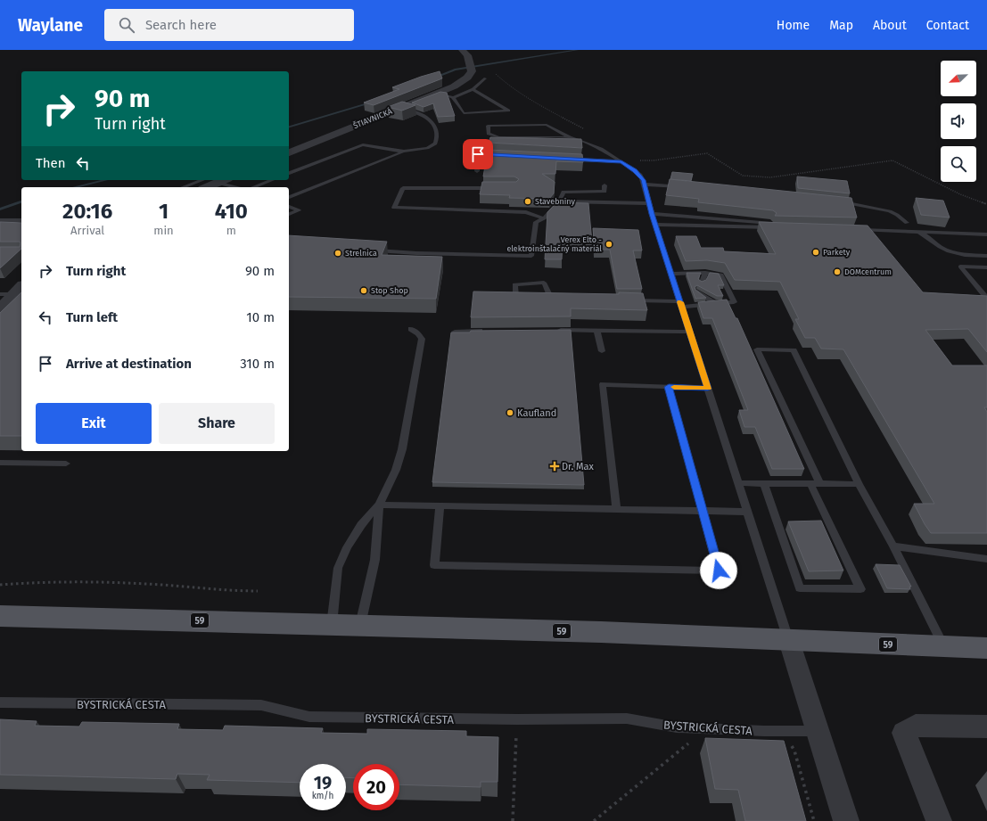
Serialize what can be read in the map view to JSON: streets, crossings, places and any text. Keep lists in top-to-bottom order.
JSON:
{
  "streets": {
    "main road": ["59"],
    "street": ["ŠTIAVNICKÁ"],
    "lane": ["BYSTRICKÁ CESTA"]
  },
  "places": {
    "other": [
      "Stavebniny",
      "Verex Elto - elektroinštalačný materiál",
      "Parkety",
      "Strelnica",
      "DOMcentrum",
      "Stop Shop",
      "Kaufland"
    ],
    "health": ["Dr. Max"]
  },
  "north": "bottom left",
  "page": {
    "header": "Waylane",
    "search": "Search here",
    "nav": [
      "Home",
      "Map",
      "About",
      "Contact"
    ],
    "turn": ["90 m", "Turn right"],
    "then": "Then",
    "eta": [
      "20:16",
      "Arrival",
      "1",
      "min",
      "410",
      "m"
    ],
    "list": [
      {
        "name": "Turn right",
        "value": "90 m"
      },
      {
        "name": "Turn left",
        "value": "10 m"
      },
      {
        "name": "Arrive at destination",
        "value": "310 m"
      }
    ],
    "buttons": ["Exit", "Share"],
    "speed": "19 km/h",
    "limit": "20"
  }
}
